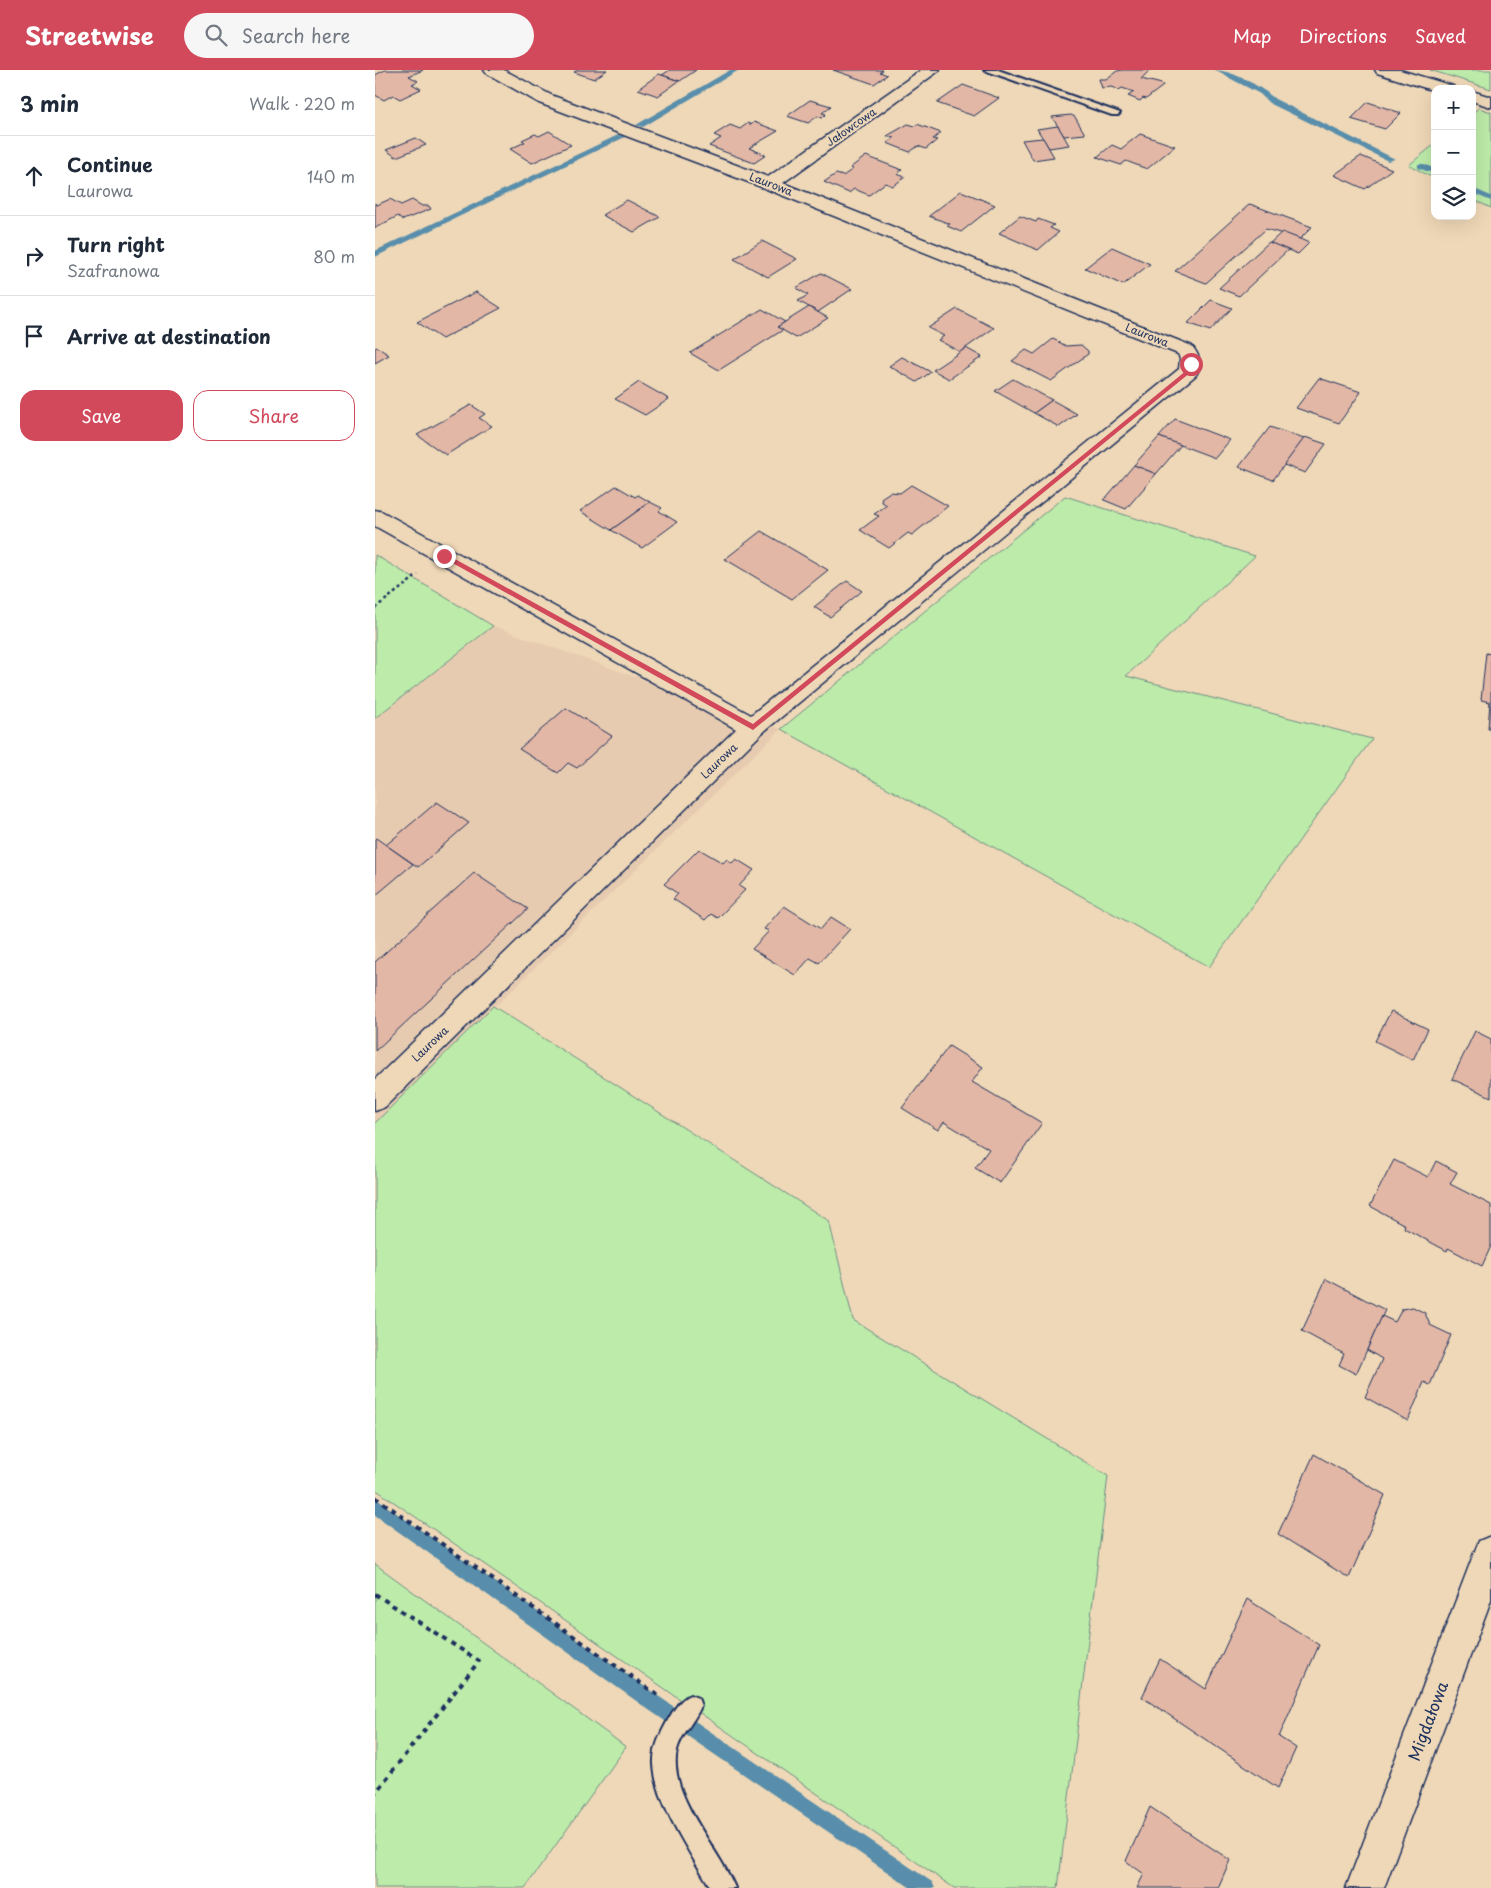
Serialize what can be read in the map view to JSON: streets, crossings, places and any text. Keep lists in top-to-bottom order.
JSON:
{
  "streets": {
    "street": ["Jałowcowa", "Laurowa", "Migdałowa"]
  },
  "crossings": [
    ["Jałowcowa", "Laurowa"]
  ],
  "page": {
    "header": "Streetwise",
    "search": "Search here",
    "nav": ["Map", "Directions", "Saved"],
    "heading": ["3 min", "Walk · 220 m"],
    "map_buttons": ["+", "−"],
    "list": [
      ["Continue", "Laurowa", "140 m"],
      ["Turn right", "Szafranowa", "80 m"],
      "Arrive at destination"
    ],
    "buttons": ["Save", "Share"]
  }
}
